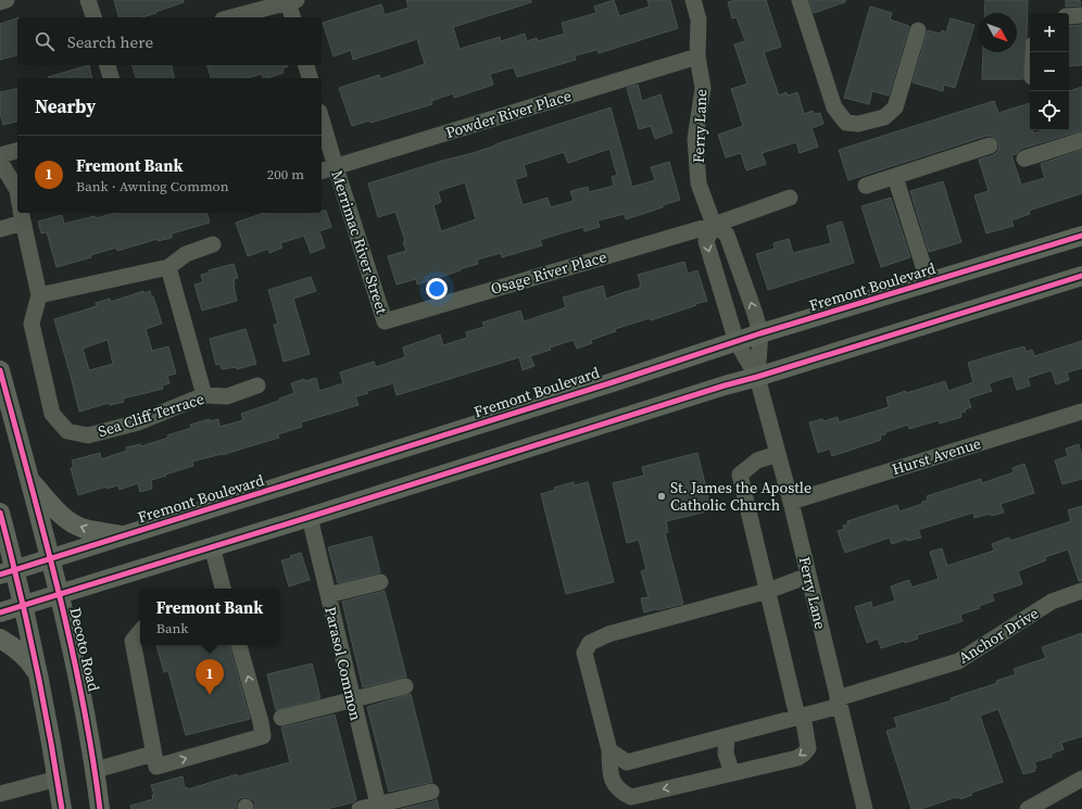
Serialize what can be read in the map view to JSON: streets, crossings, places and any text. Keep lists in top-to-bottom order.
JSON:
{
  "streets": {
    "main road": ["Fremont Boulevard", "Decoto Road"],
    "street": [
      "Powder River Place",
      "Ferry Lane",
      "Merrimac River Street",
      "Osage River Place",
      "Sea Cliff Terrace",
      "Hurst Avenue",
      "Anchor Drive",
      "Parasol Common"
    ]
  },
  "crossings": [
    ["Powder River Place", "Ferry Lane"],
    ["Powder River Place", "Merrimac River Street"],
    ["Ferry Lane", "Osage River Place"],
    ["Ferry Lane", "Fremont Boulevard"],
    ["Ferry Lane", "Hurst Avenue"],
    ["Ferry Lane", "Anchor Drive"],
    ["Merrimac River Street", "Osage River Place"],
    ["Fremont Boulevard", "Decoto Road"]
  ],
  "places": ["St. James the Apostle Catholic Church"],
  "north": "bottom right",
  "page": {
    "map_buttons": ["+", "−"],
    "search": "Search here",
    "heading": "Nearby",
    "list": [
      {
        "mark": "1",
        "name": "Fremont Bank",
        "note": "Bank · Awning Common",
        "value": "200 m"
      }
    ],
    "popup": ["Fremont Bank", "Bank"],
    "pins": "1"
  }
}
